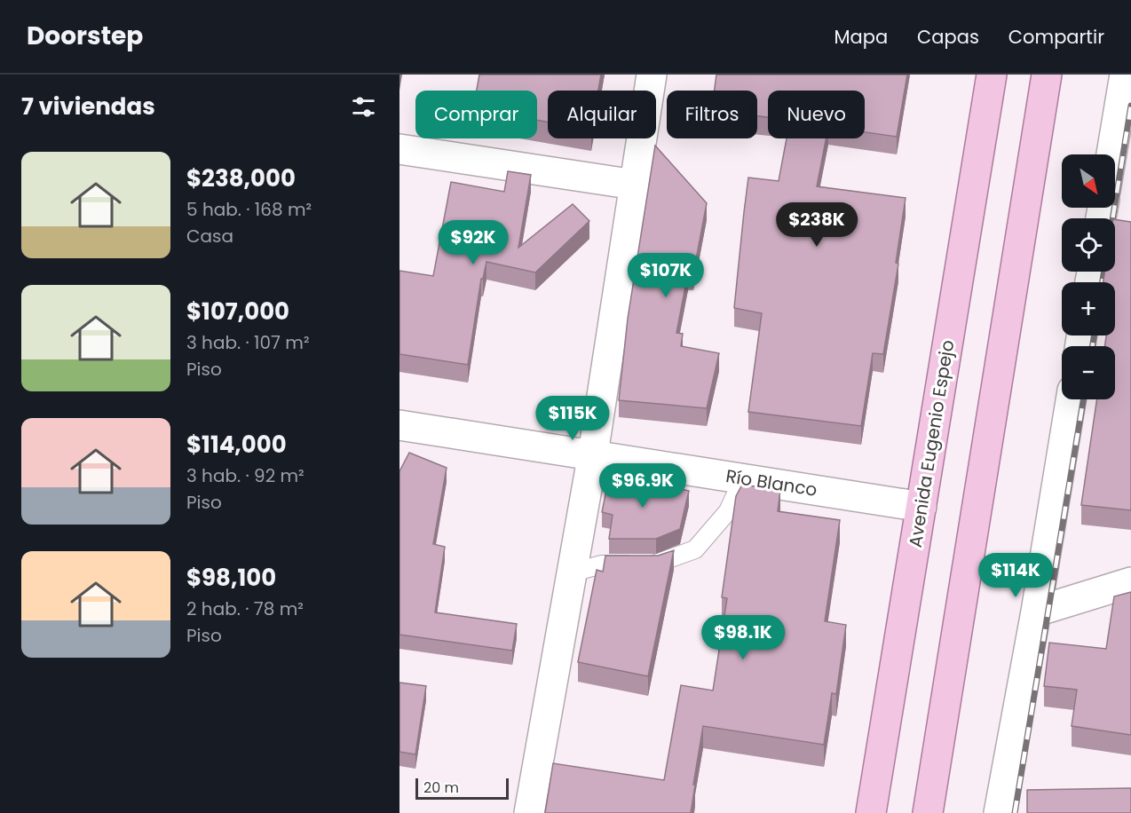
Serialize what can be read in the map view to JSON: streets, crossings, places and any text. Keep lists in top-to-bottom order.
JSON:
{
  "streets": {
    "main road": ["Avenida Eugenio Espejo"],
    "street": ["Río Blanco"]
  },
  "crossings": [
    ["Avenida Eugenio Espejo", "Río Blanco"]
  ],
  "scale_bar": "20 m",
  "north": "bottom right",
  "page": {
    "header": "Doorstep",
    "nav": ["Mapa", "Capas", "Compartir"],
    "heading": "7 viviendas",
    "chip": [
      "Comprar",
      "Alquilar",
      "Filtros",
      "Nuevo"
    ],
    "list": [
      {
        "name": "$238,000",
        "note": "5 hab. · 168 m² · Casa"
      },
      {
        "name": "$107,000",
        "note": "3 hab. · 107 m² · Piso"
      },
      {
        "name": "$114,000",
        "note": "3 hab. · 92 m² · Piso"
      },
      {
        "name": "$98,100",
        "note": "2 hab. · 78 m² · Piso"
      }
    ],
    "map_buttons": ["+", "−"],
    "price": [
      "$238K",
      "$92K",
      "$107K",
      "$115K",
      "$96.9K",
      "$114K",
      "$98.1K"
    ],
    "scale": "20 m"
  }
}
